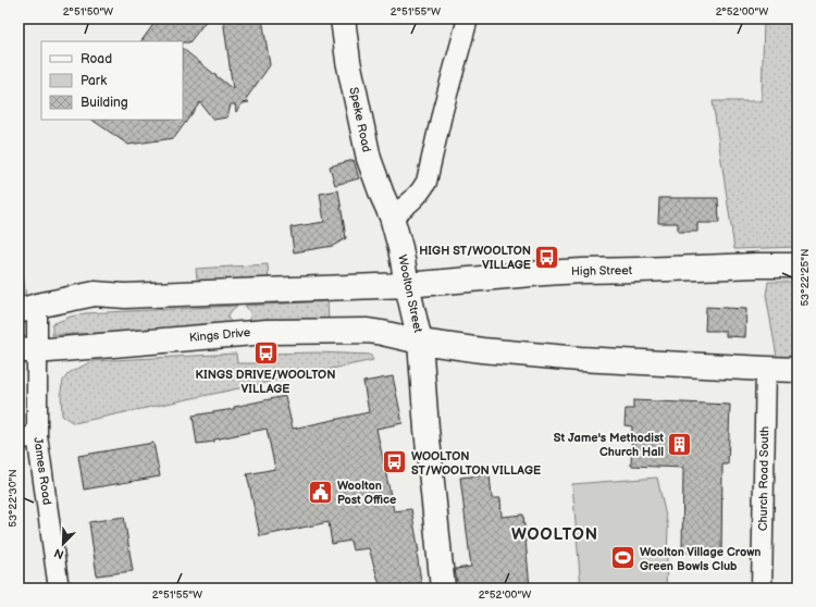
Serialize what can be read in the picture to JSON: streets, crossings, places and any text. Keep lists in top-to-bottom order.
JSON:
{
  "streets": {
    "main road": [
      "Speke Road",
      "High Street",
      "Woolton Street",
      "Kings Drive"
    ],
    "street": ["James Road", "Church Road South"]
  },
  "crossings": [
    ["Speke Road", "Woolton Street"],
    ["High Street", "Woolton Street"],
    ["Woolton Street", "Kings Drive"],
    ["Kings Drive", "James Road"]
  ],
  "districts": ["WOOLTON"],
  "places": {
    "bus stop": ["HIGH ST/WOOLTON VILLAGE", "KINGS DRIVE/WOOLTON VILLAGE", "WOOLTON ST/WOOLTON VILLAGE"],
    "building": ["St Jame's Methodist Church Hall"],
    "public building": ["Woolton Post Office"],
    "sports": ["Woolton Village Crown Green Bowls Club"]
  },
  "legend": ["Road", "Park", "Building"],
  "north": "bottom left",
  "coordinates": [
    "2°51'50\"W",
    "2°51'55\"W",
    "2°52'00\"W",
    "53°22'25\"N",
    "53°22'30\"N"
  ]
}
